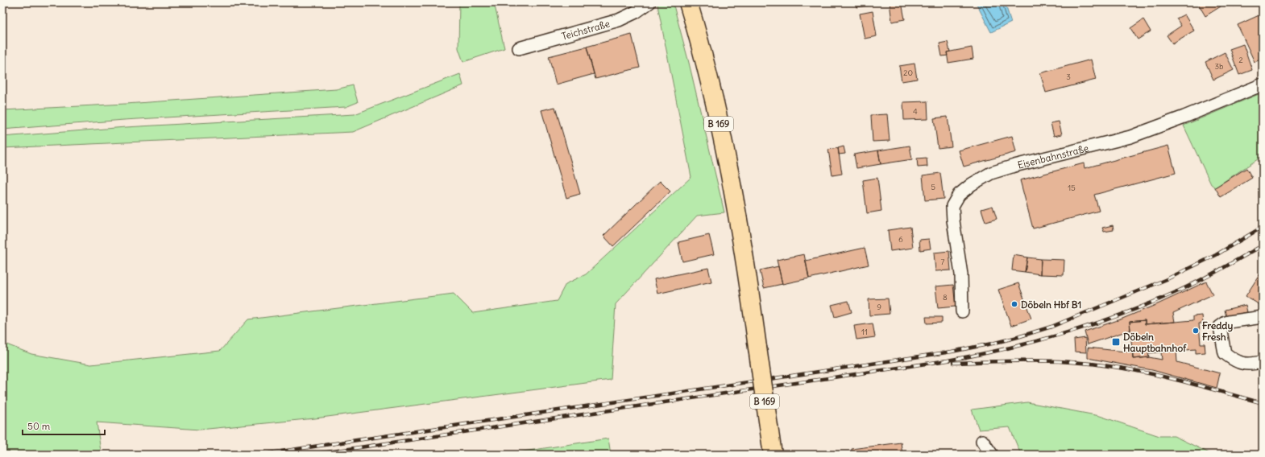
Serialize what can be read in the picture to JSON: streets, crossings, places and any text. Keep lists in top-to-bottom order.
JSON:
{
  "streets": {
    "main road": ["B 169"],
    "street": ["Teichstraße", "Eisenbahnstraße"]
  },
  "places": {
    "other": ["Döbeln Hbf B1", "Freddy Fresh"],
    "transit": ["Döbeln Hauptbahnhof"]
  },
  "house_numbers": [
    "2",
    "3b",
    "20",
    "3",
    "4",
    "5",
    "15",
    "6",
    "7",
    "8",
    "9",
    "11"
  ],
  "scale_bar": "50 m"
}
